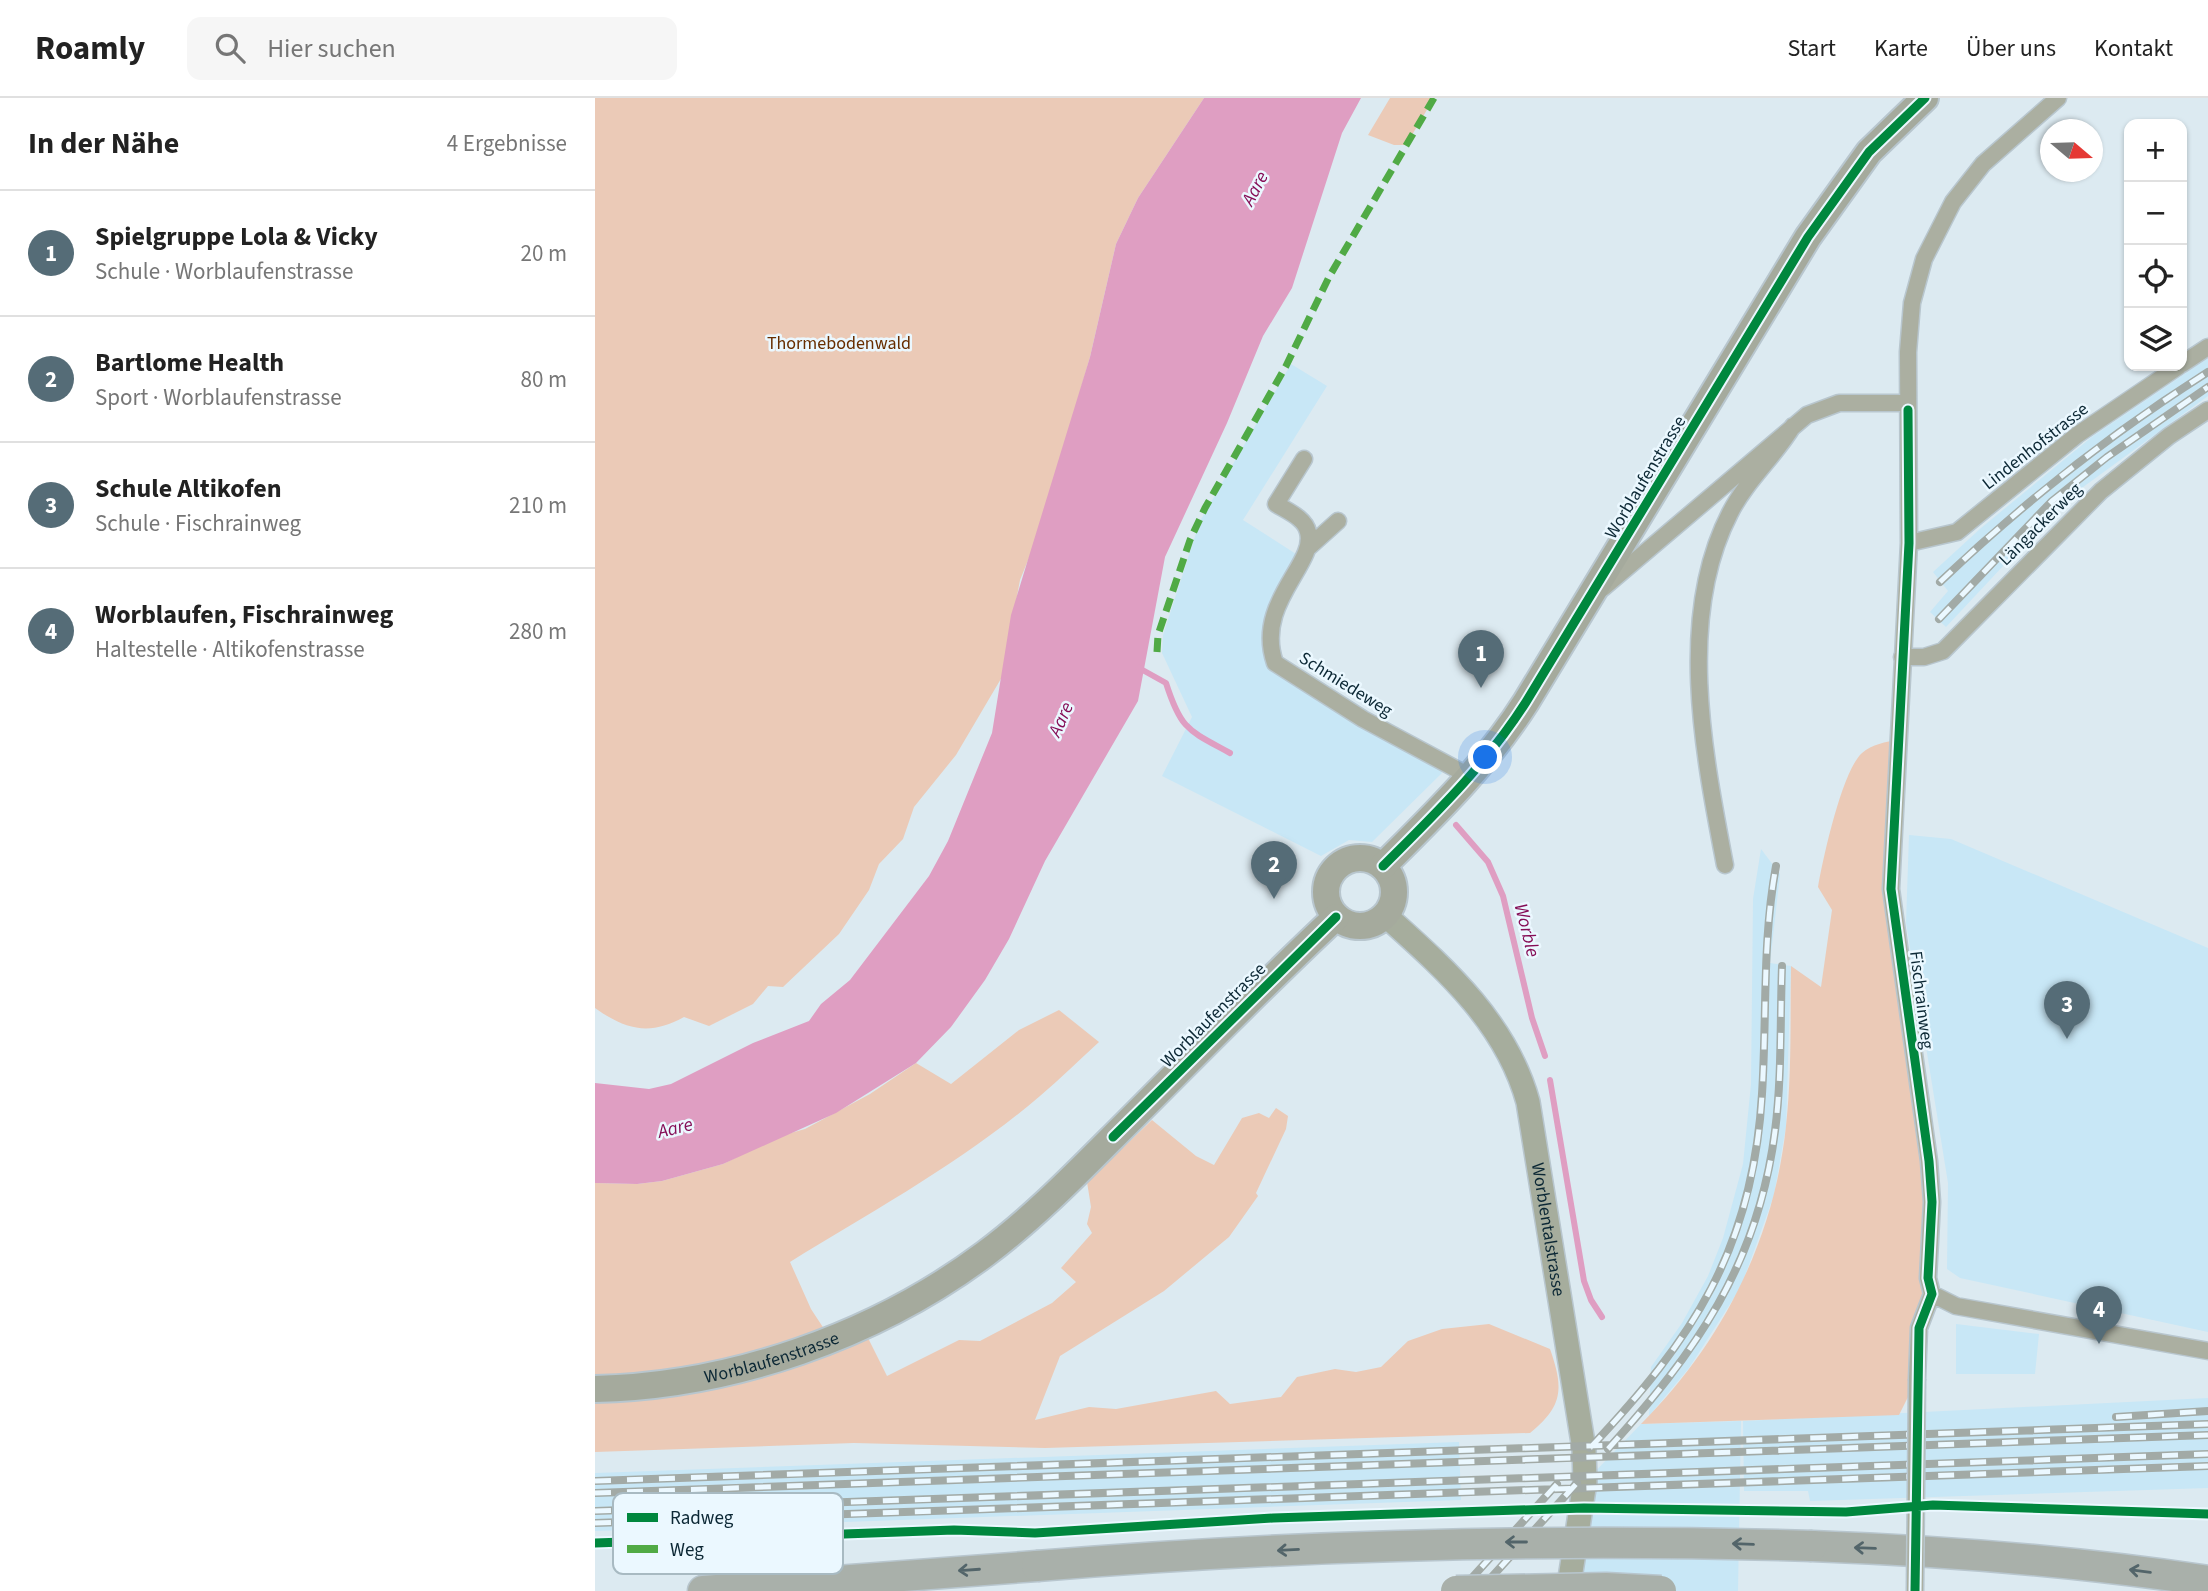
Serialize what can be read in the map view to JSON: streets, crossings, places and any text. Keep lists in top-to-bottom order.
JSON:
{
  "streets": {
    "main road": ["Worblaufenstrasse", "Worblentalstrasse"],
    "street": [
      "Lindenhofstrasse",
      "Längackerweg",
      "Schmiedeweg",
      "Fischrainweg"
    ]
  },
  "crossings": [
    ["Lindenhofstrasse", "Fischrainweg"],
    ["Worblaufenstrasse", "Schmiedeweg"],
    ["Worblaufenstrasse", "Worblentalstrasse"],
    ["Längackerweg", "Fischrainweg"]
  ],
  "water": ["Aare", "Worble"],
  "parks": ["Thormebodenwald"],
  "legend": ["Radweg", "Weg"],
  "north": "right",
  "page": {
    "header": "Roamly",
    "search": "Hier suchen",
    "nav": [
      "Start",
      "Karte",
      "Über uns",
      "Kontakt"
    ],
    "heading": ["In der Nähe", "4 Ergebnisse"],
    "map_buttons": ["+", "−"],
    "list": [
      {
        "mark": "1",
        "name": "Spielgruppe Lola & Vicky",
        "note": "Schule · Worblaufenstrasse",
        "value": "20 m"
      },
      {
        "mark": "2",
        "name": "Bartlome Health",
        "note": "Sport · Worblaufenstrasse",
        "value": "80 m"
      },
      {
        "mark": "3",
        "name": "Schule Altikofen",
        "note": "Schule · Fischrainweg",
        "value": "210 m"
      },
      {
        "mark": "4",
        "name": "Worblaufen, Fischrainweg",
        "note": "Haltestelle · Altikofenstrasse",
        "value": "280 m"
      }
    ],
    "pins": [
      "1",
      "2",
      "3",
      "4"
    ]
  }
}
